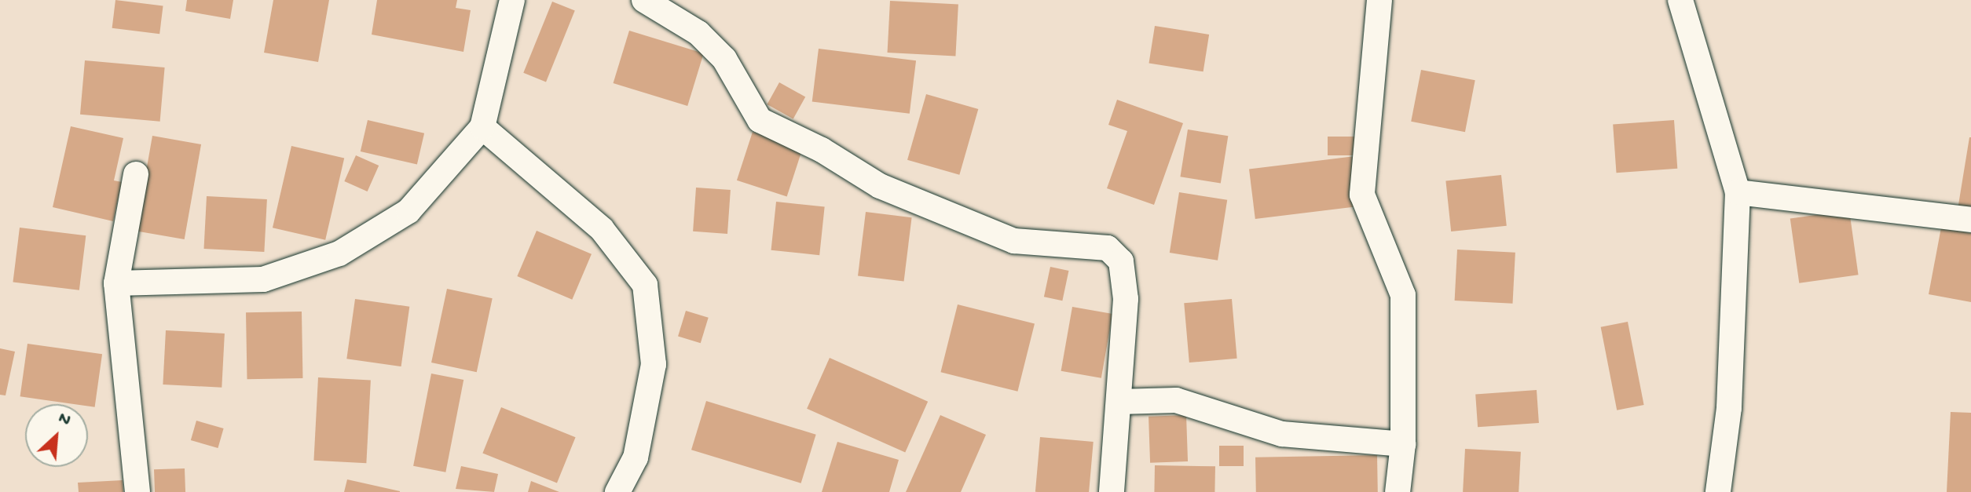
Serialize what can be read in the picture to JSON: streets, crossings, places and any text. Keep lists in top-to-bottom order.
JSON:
{
  "north": "top right"
}
